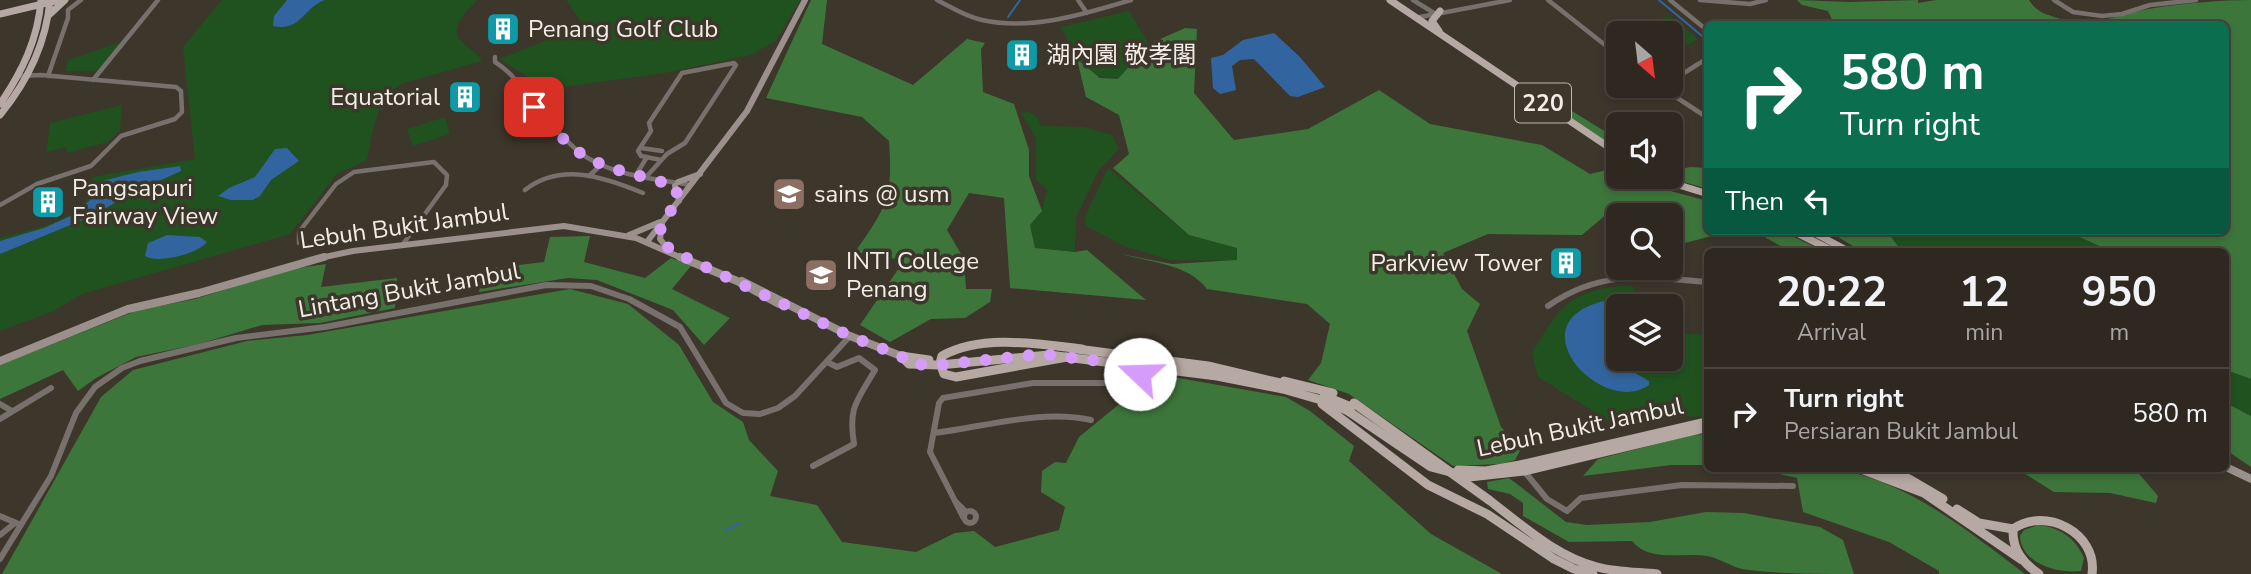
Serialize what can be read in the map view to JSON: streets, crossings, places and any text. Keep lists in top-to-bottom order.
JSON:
{
  "streets": {
    "main road": ["220", "Lebuh Bukit Jambul"],
    "street": ["Lintang Bukit Jambul"]
  },
  "crossings": [
    ["Lebuh Bukit Jambul", "Lintang Bukit Jambul"]
  ],
  "places": {
    "building": [
      "Penang Golf Club",
      "湖內園 敬孝閣",
      "Equatorial",
      "Pangsapuri Fairway View",
      "Parkview Tower"
    ],
    "school or university": ["sains @ usm", "INTI College Penang"]
  },
  "north": "bottom right",
  "page": {
    "turn": ["580 m", "Turn right"],
    "then": "Then",
    "eta": [
      "20:22",
      "Arrival",
      "12",
      "min",
      "950",
      "m"
    ],
    "list": [
      {
        "name": "Turn right",
        "note": "Persiaran Bukit Jambul",
        "value": "580 m"
      }
    ]
  }
}
